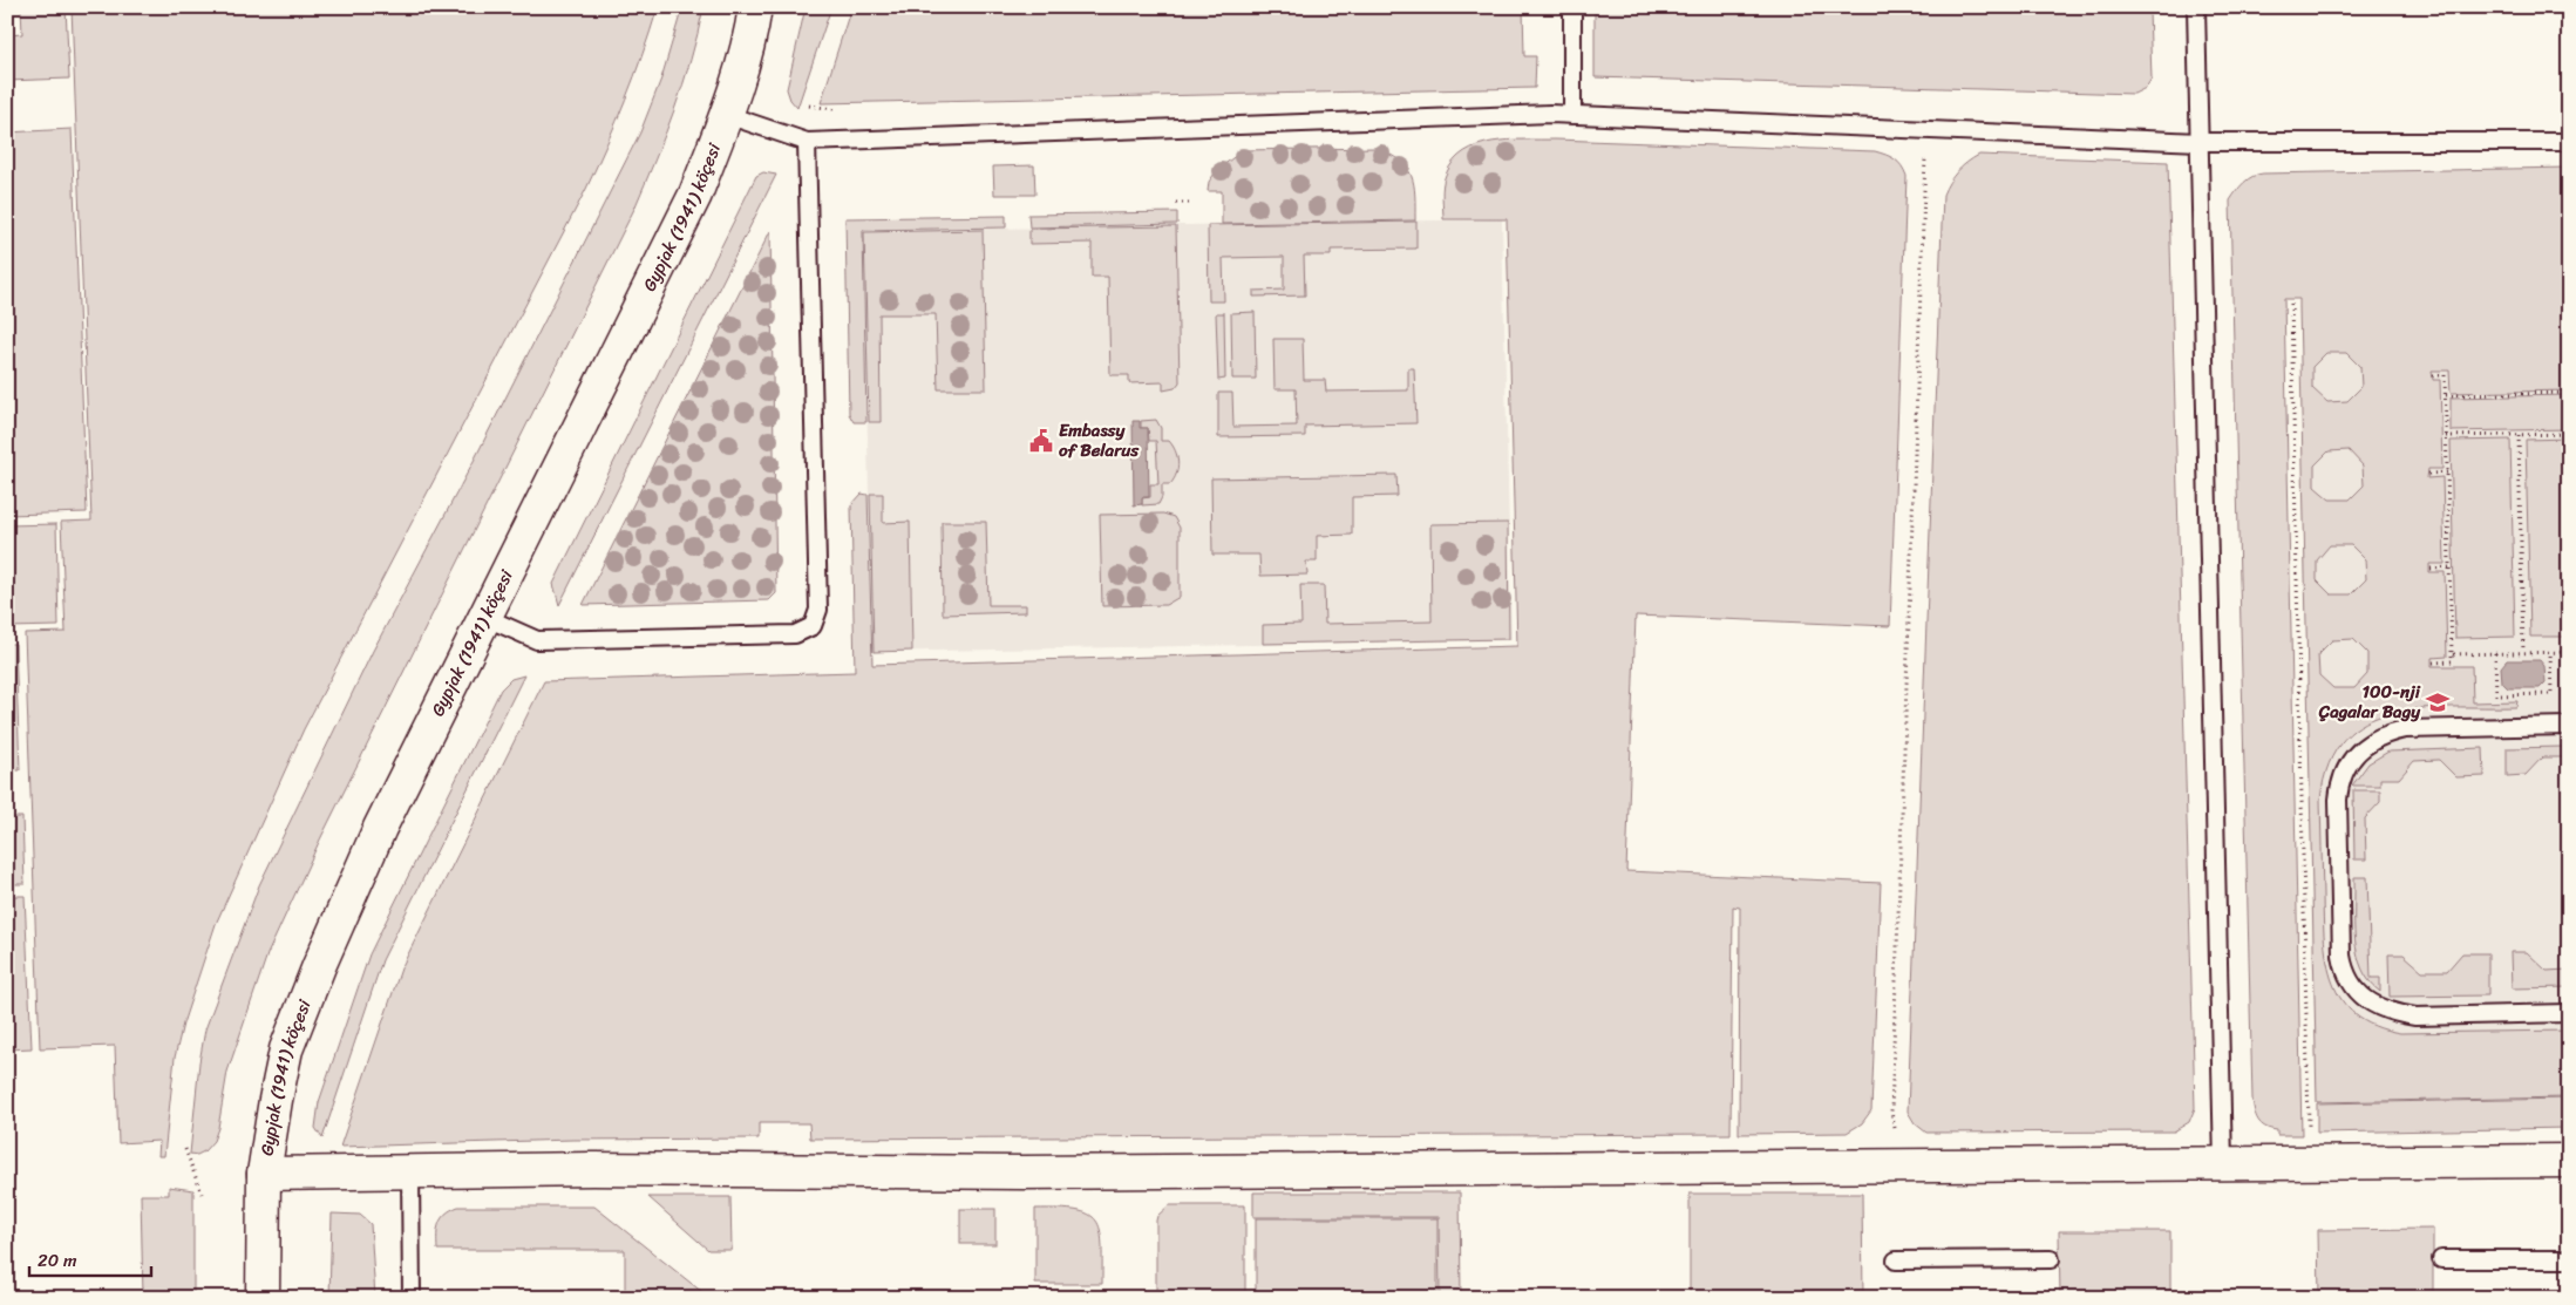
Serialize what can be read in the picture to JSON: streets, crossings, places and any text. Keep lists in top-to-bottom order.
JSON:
{
  "streets": {
    "street": ["Gypjak (1941) köçesi"]
  },
  "places": {
    "public building": ["Embassy of Belarus"],
    "school or university": ["100-nji Çagalar Bagy"]
  },
  "scale_bar": "20 m"
}
